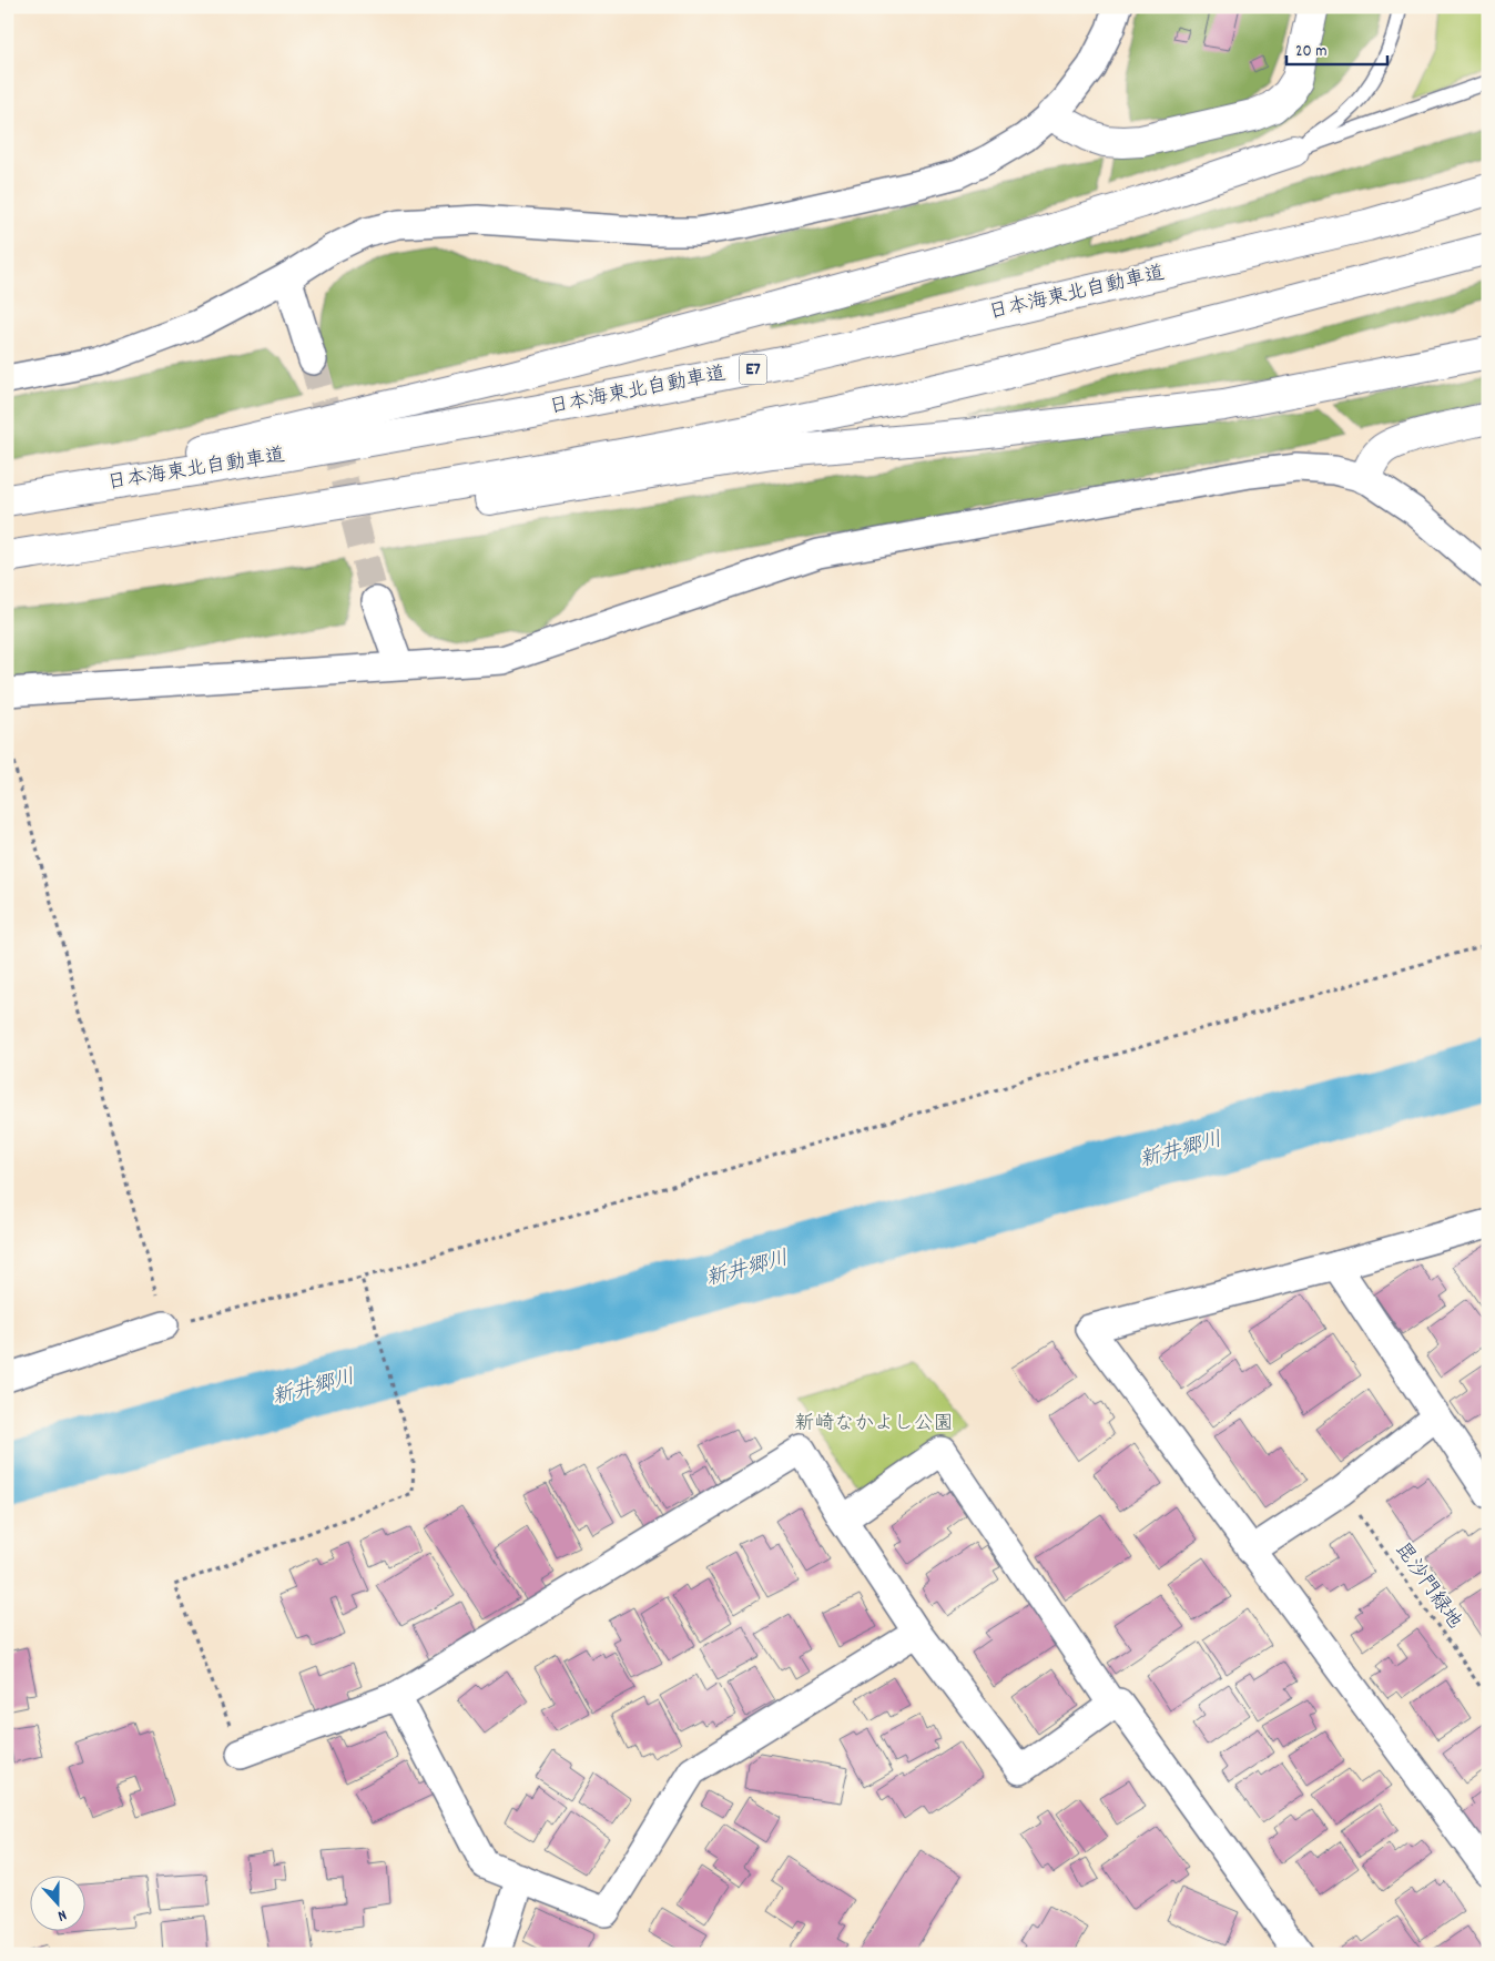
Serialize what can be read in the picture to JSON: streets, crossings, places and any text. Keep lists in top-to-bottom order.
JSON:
{
  "streets": {
    "highway": ["日本海東北自動車道", "E7"],
    "path": ["毘沙門緑地"]
  },
  "water": ["新井郷川"],
  "parks": ["新崎なかよし公園"],
  "scale_bar": "20 m",
  "north": "bottom"
}
